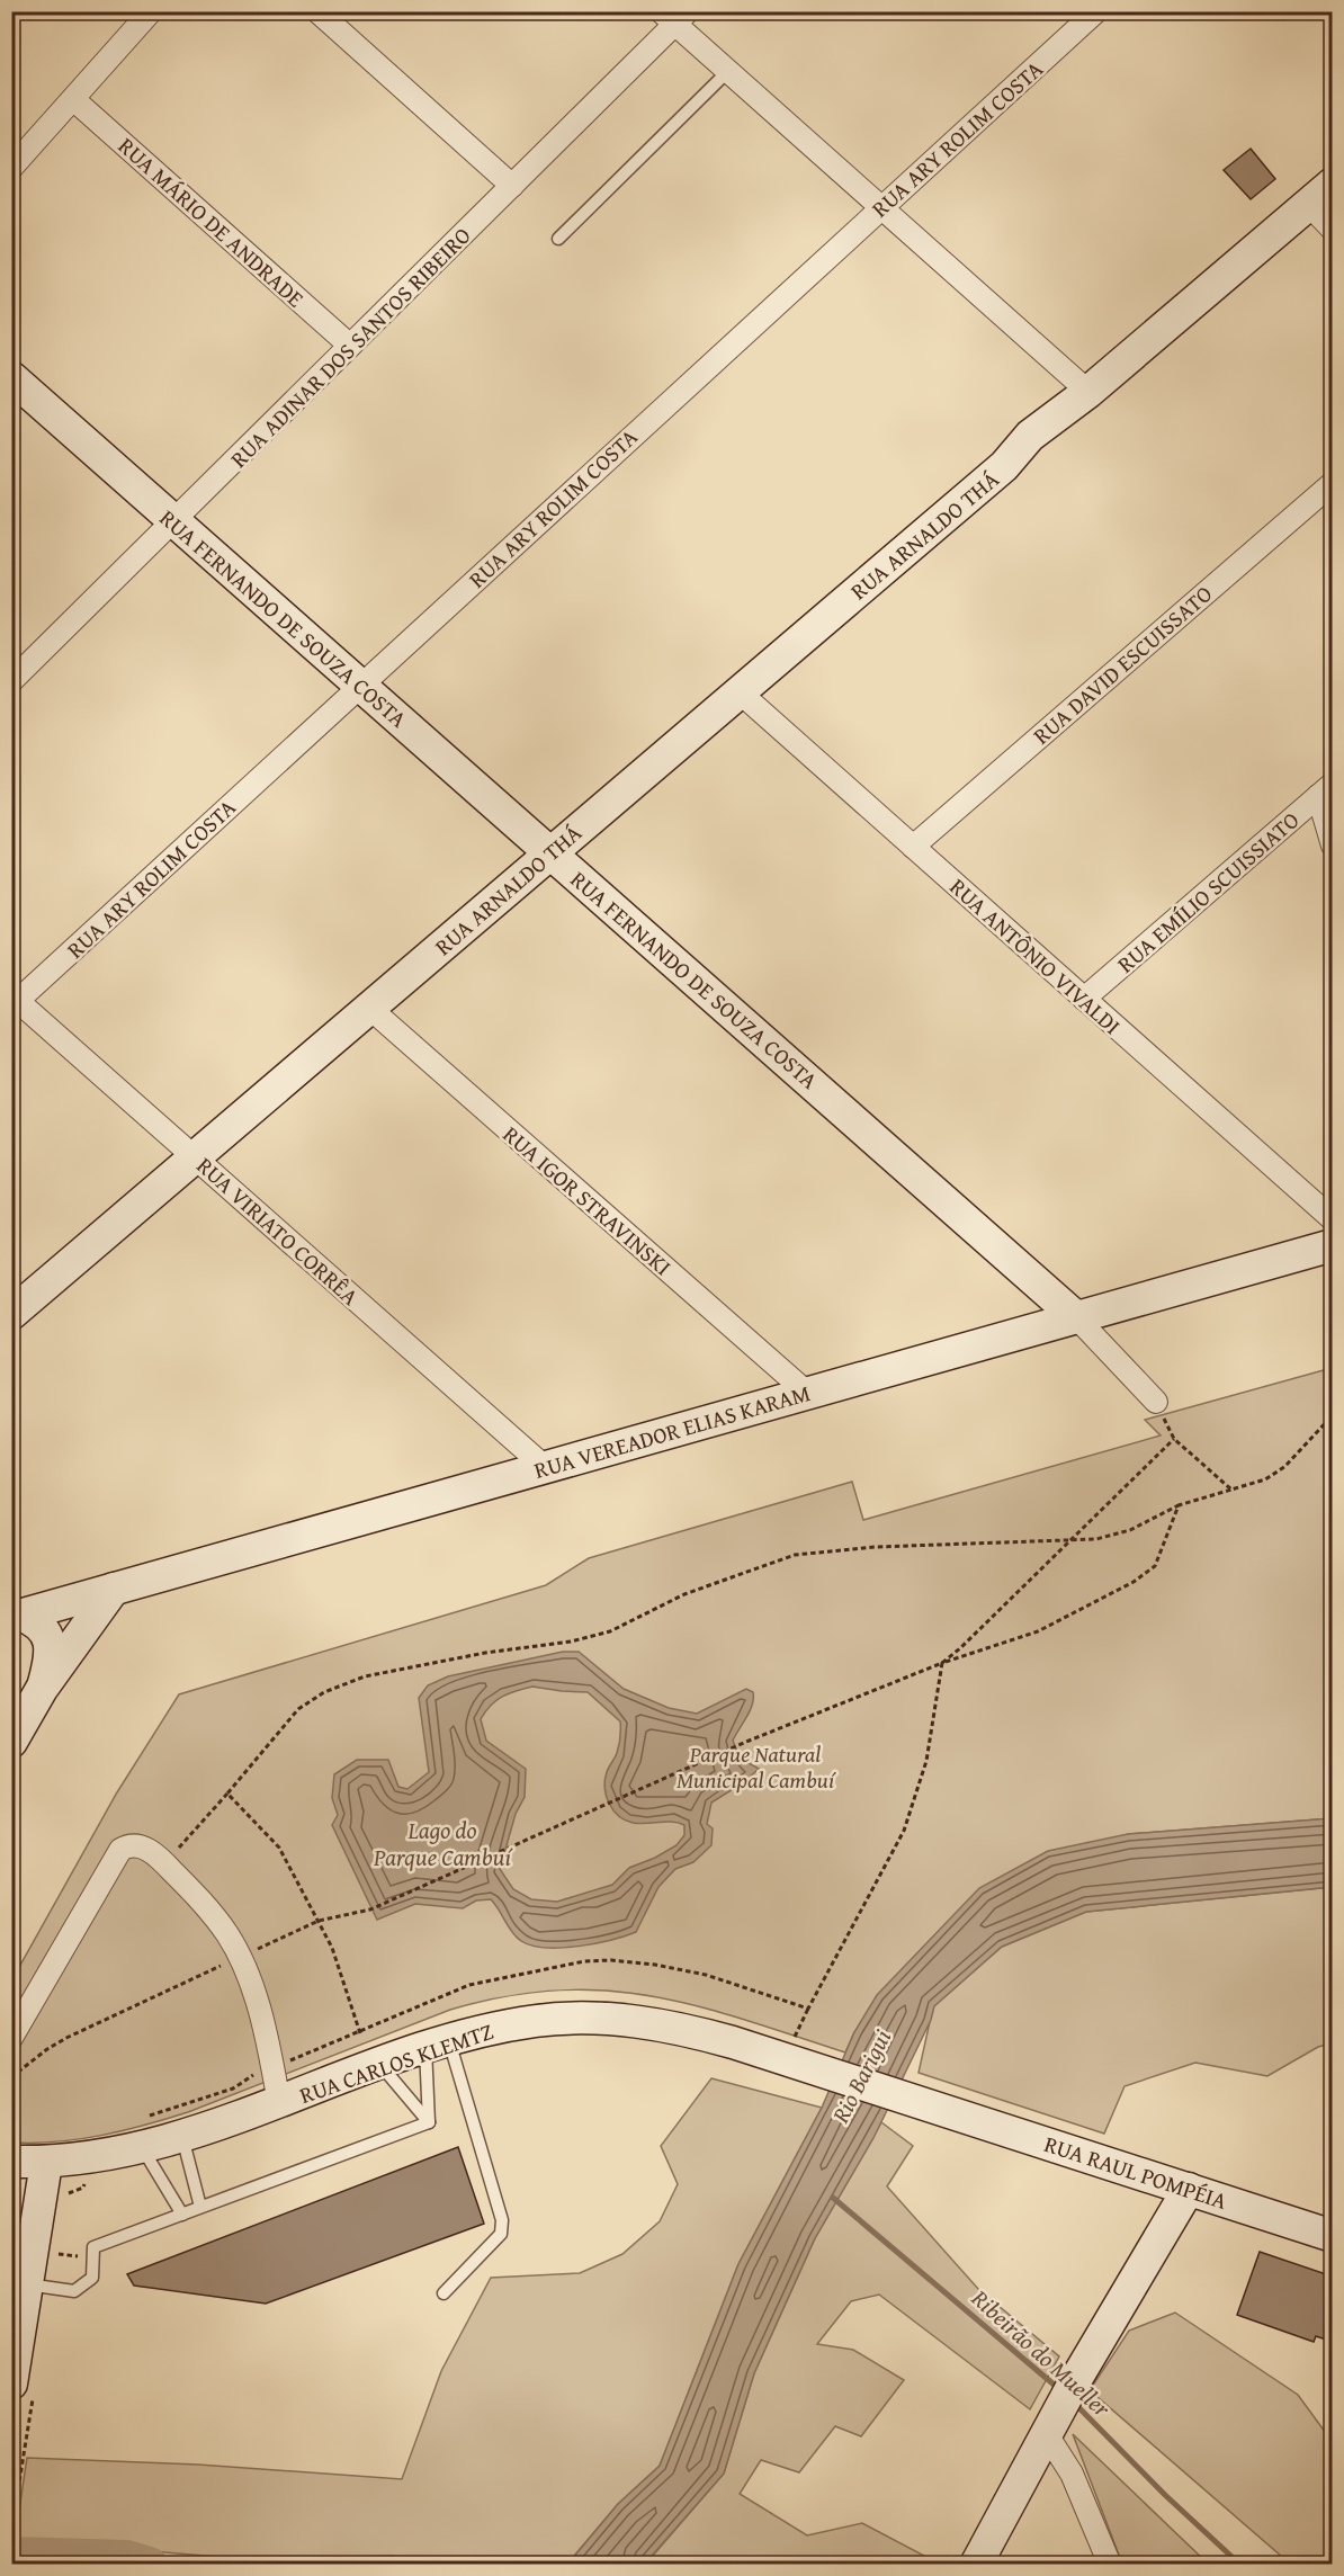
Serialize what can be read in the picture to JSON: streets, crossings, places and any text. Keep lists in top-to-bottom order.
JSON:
{
  "streets": {
    "main road": [
      "RUA ARNALDO THÁ",
      "RUA FERNANDO DE SOUZA COSTA",
      "RUA VEREADOR ELIAS KARAM",
      "RUA CARLOS KLEMTZ",
      "RUA RAUL POMPÉIA"
    ],
    "street": [
      "RUA ARY ROLIM COSTA",
      "RUA MÁRIO DE ANDRADE",
      "RUA ADINAR DOS SANTOS RIBEIRO",
      "RUA DAVID ESCUISSATO",
      "RUA EMÍLIO SCUISSIATO",
      "RUA ANTÔNIO VIVALDI",
      "RUA IGOR STRAVINSKI",
      "RUA VIRIATO CORRÊA"
    ]
  },
  "crossings": [
    ["RUA ARY ROLIM COSTA", "RUA FERNANDO DE SOUZA COSTA"],
    ["RUA ARY ROLIM COSTA", "RUA VIRIATO CORRÊA"],
    ["RUA MÁRIO DE ANDRADE", "RUA ADINAR DOS SANTOS RIBEIRO"],
    ["RUA ADINAR DOS SANTOS RIBEIRO", "RUA FERNANDO DE SOUZA COSTA"],
    ["RUA ARNALDO THÁ", "RUA FERNANDO DE SOUZA COSTA"],
    ["RUA ARNALDO THÁ", "RUA ANTÔNIO VIVALDI"],
    ["RUA ARNALDO THÁ", "RUA IGOR STRAVINSKI"],
    ["RUA ARNALDO THÁ", "RUA VIRIATO CORRÊA"],
    ["RUA FERNANDO DE SOUZA COSTA", "RUA VEREADOR ELIAS KARAM"],
    ["RUA DAVID ESCUISSATO", "RUA ANTÔNIO VIVALDI"],
    ["RUA EMÍLIO SCUISSIATO", "RUA ANTÔNIO VIVALDI"],
    ["RUA IGOR STRAVINSKI", "RUA VEREADOR ELIAS KARAM"],
    ["RUA VIRIATO CORRÊA", "RUA VEREADOR ELIAS KARAM"],
    ["RUA CARLOS KLEMTZ", "RUA RAUL POMPÉIA"]
  ],
  "water": ["Lago do Parque Cambuí", "Rio Barigui", "Ribeirão do Mueller"],
  "parks": ["Parque Natural Municipal Cambuí"]
}
